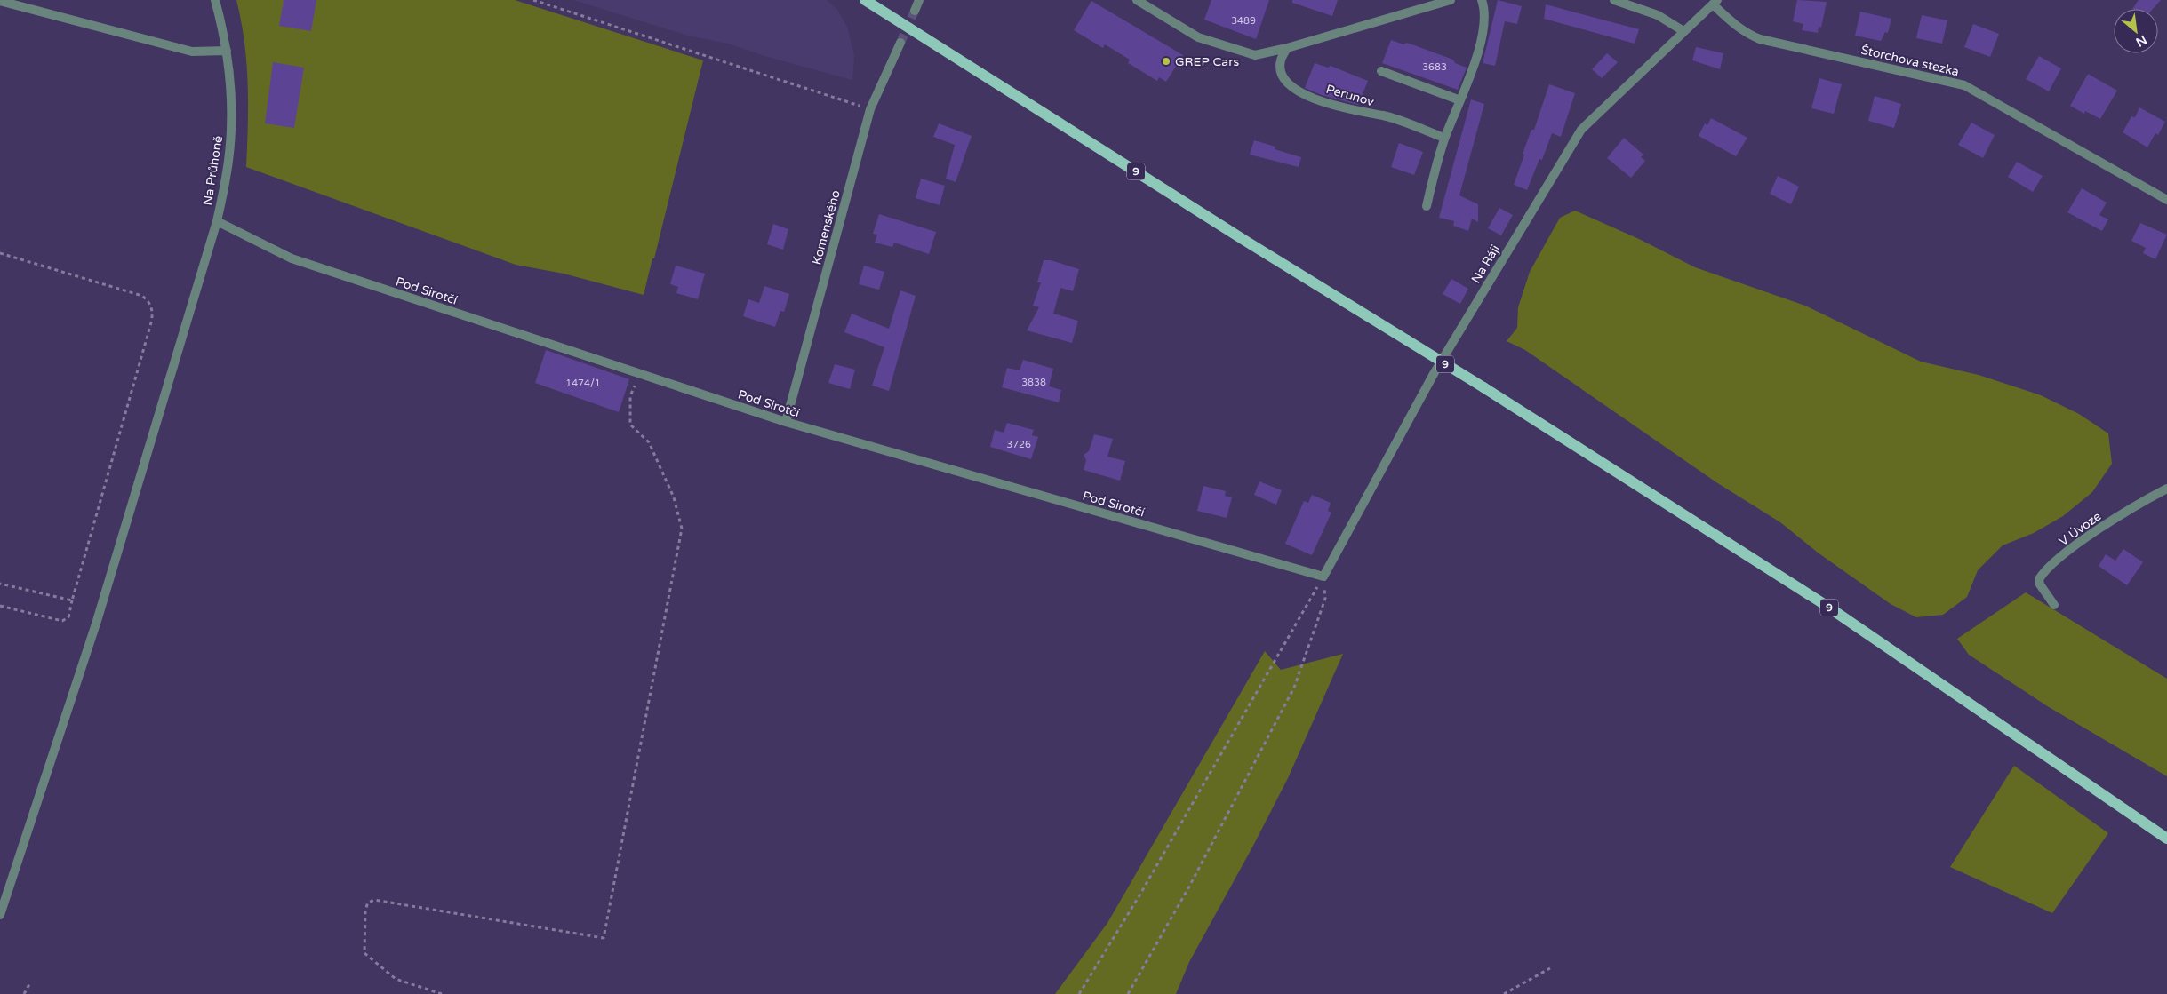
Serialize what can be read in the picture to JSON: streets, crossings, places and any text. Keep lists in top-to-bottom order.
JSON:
{
  "streets": {
    "main road": ["9"],
    "street": [
      "Štorchova stezka",
      "Perunov",
      "Na Průhoně",
      "Komenského",
      "Na Ráji",
      "Pod Sirotčí",
      "V Úvoze"
    ]
  },
  "crossings": [
    ["Štorchova stezka", "Na Ráji"],
    ["Na Průhoně", "Pod Sirotčí"],
    ["Komenského", "Pod Sirotčí"],
    ["Na Ráji", "Pod Sirotčí"]
  ],
  "places": ["GREP Cars"],
  "house_numbers": [
    "3489",
    "3683",
    "3838",
    "1474/1",
    "3726"
  ],
  "north": "bottom right"
}
